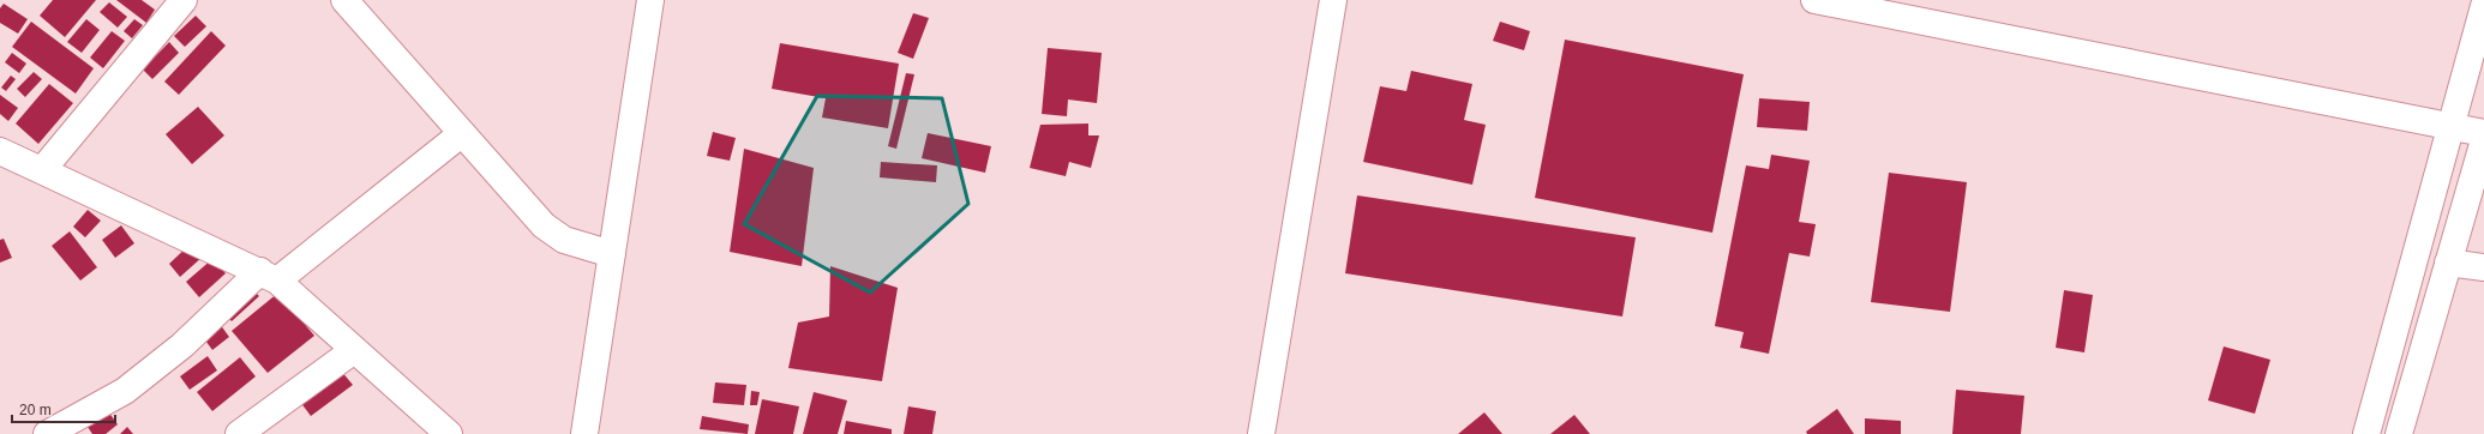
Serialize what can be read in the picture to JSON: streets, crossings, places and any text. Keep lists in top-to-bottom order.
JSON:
{
  "scale_bar": "20 m"
}
